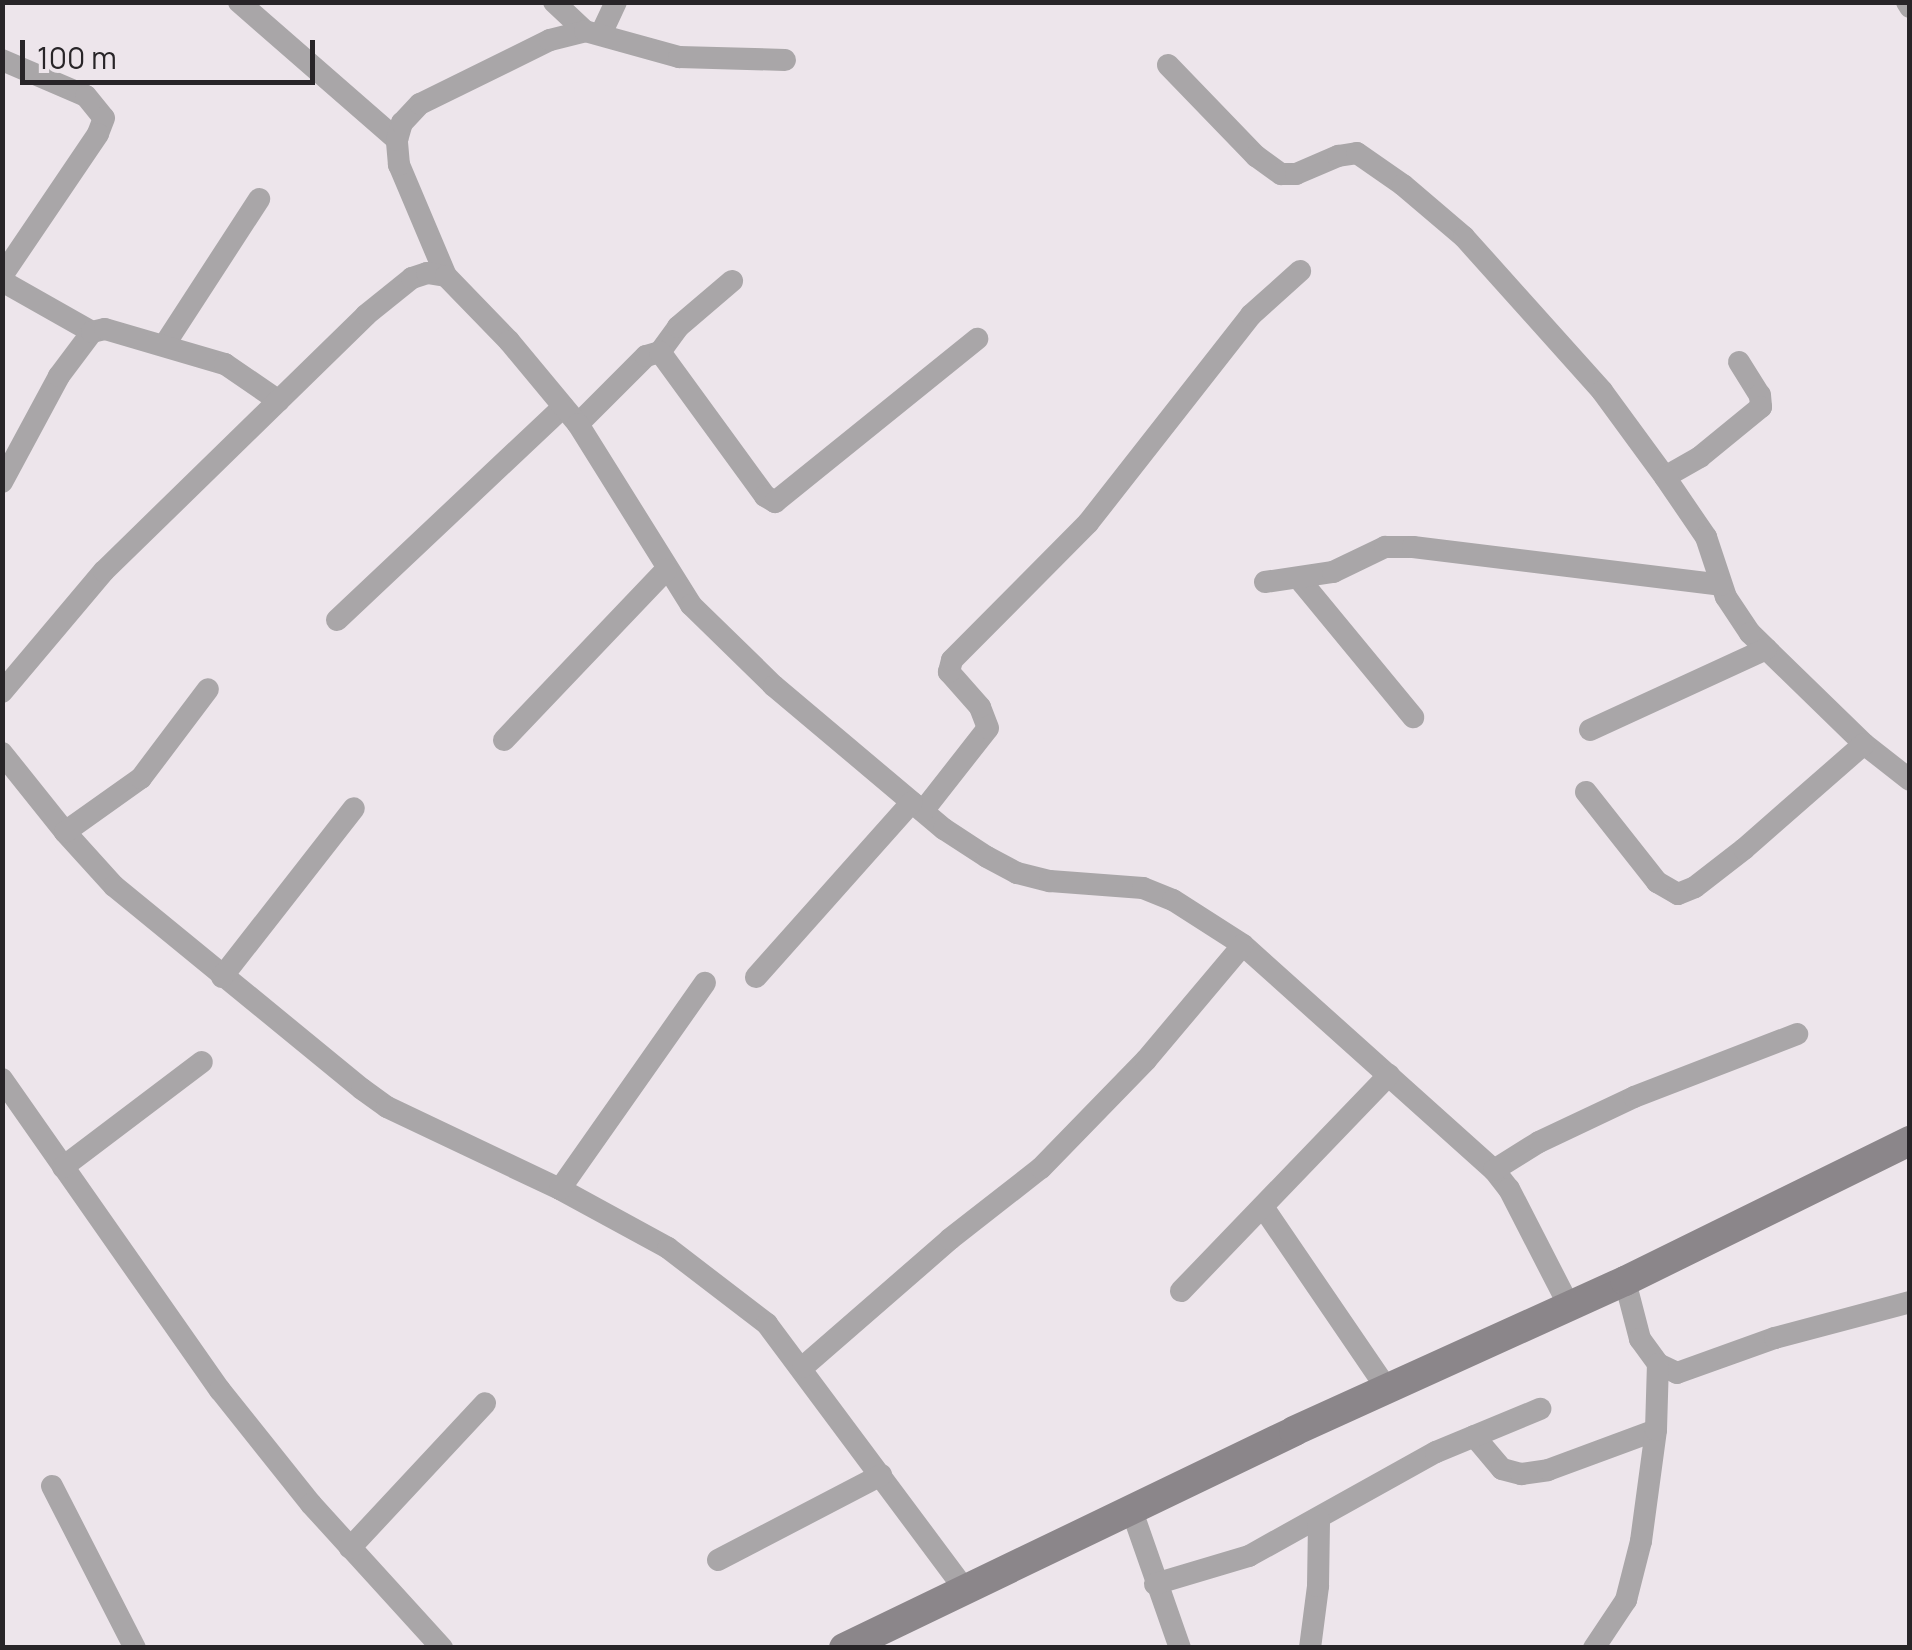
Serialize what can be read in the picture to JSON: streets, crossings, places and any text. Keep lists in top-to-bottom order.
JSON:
{
  "scale_bar": "100 m"
}
